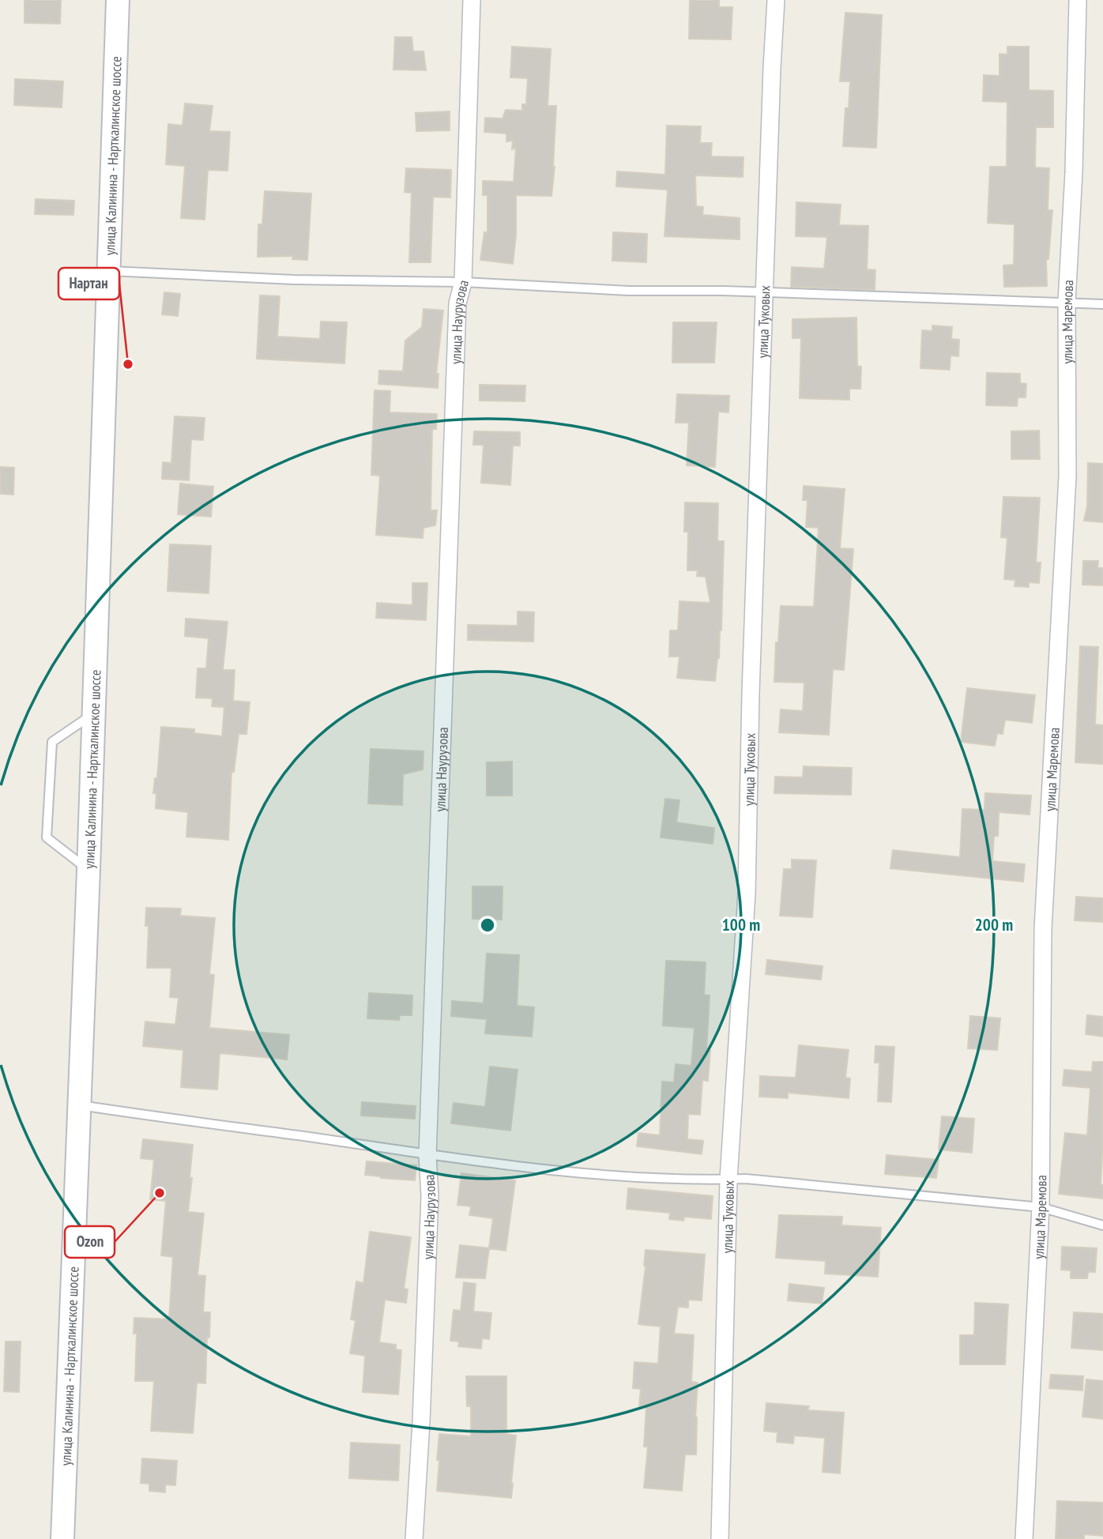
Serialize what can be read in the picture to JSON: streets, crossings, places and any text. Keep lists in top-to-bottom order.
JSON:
{
  "streets": {
    "main road": ["улица Калинина - Нарткалинское шоссе"],
    "street": ["улица Туковых", "улица Наурузова", "улица Маремова"]
  },
  "places": ["Нартан", "Ozon"],
  "rings": ["100 m", "200 m"]
}
